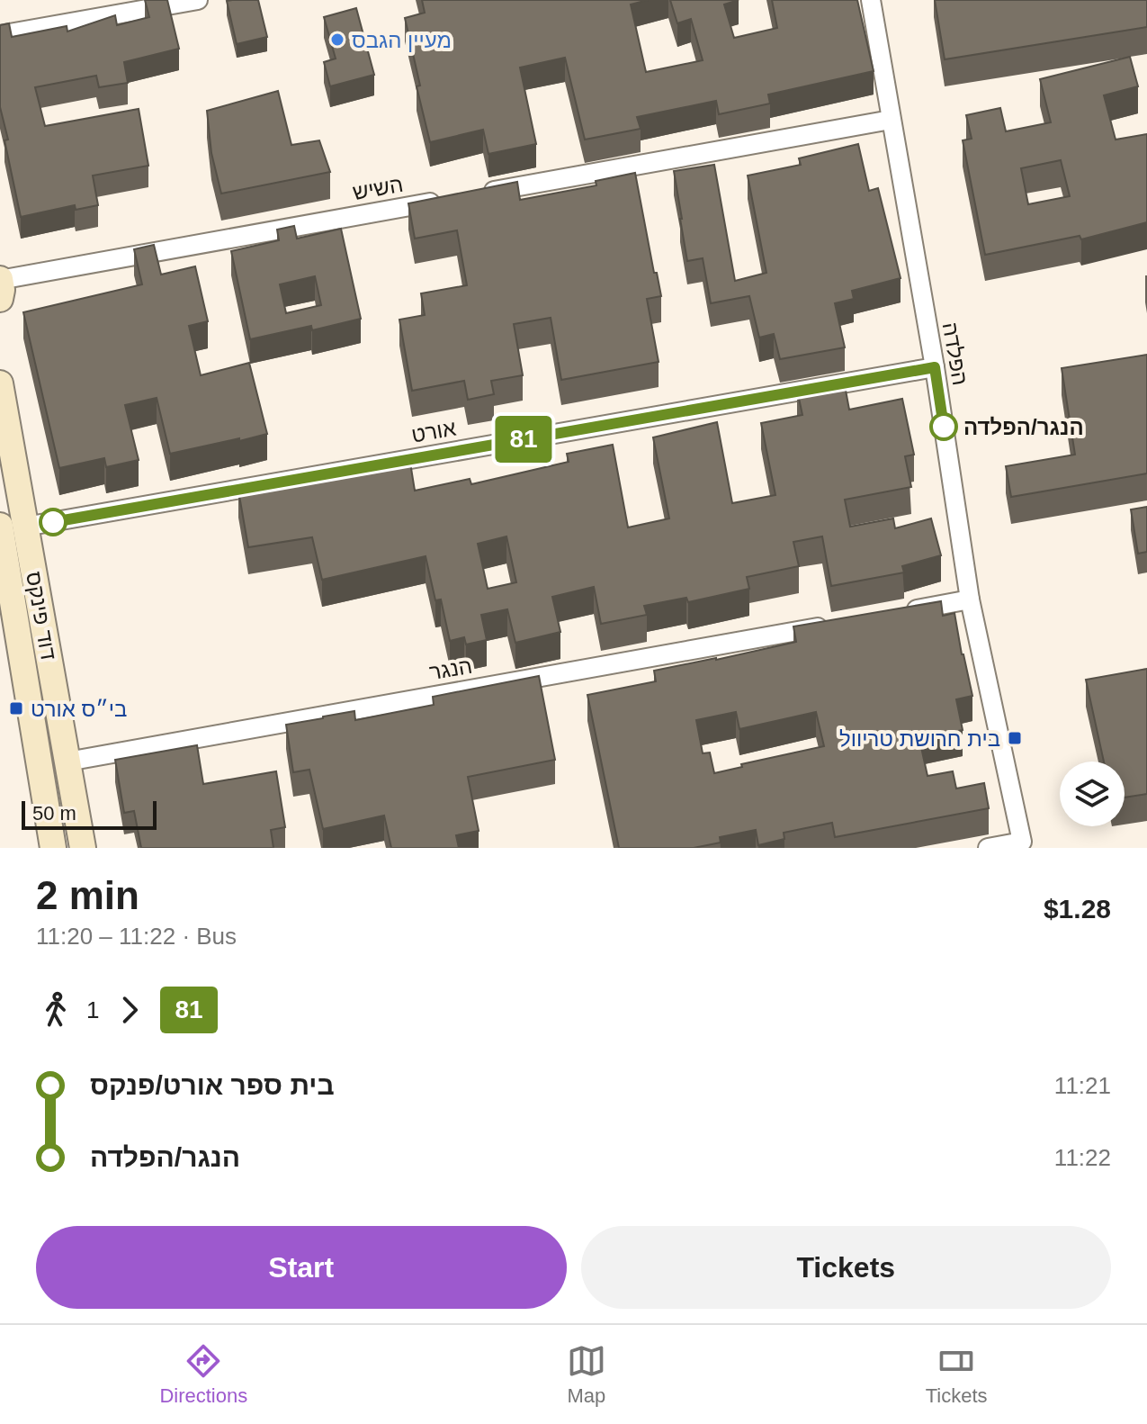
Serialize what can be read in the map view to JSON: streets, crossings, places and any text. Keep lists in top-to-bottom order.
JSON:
{
  "streets": {
    "street": [
      "השיש",
      "הפלדה",
      "אורט",
      "דוד פינקס",
      "הנגר"
    ]
  },
  "crossings": [
    ["הפלדה", "אורט"],
    ["אורט", "דוד פינקס"],
    ["דוד פינקס", "הנגר"]
  ],
  "places": {
    "other": ["מעיין הגבס", "הנגר/הפלדה"],
    "transit": ["בי״ס אורט", "בית חרושת טריוול"]
  },
  "lines": ["bus line 81"],
  "scale_bar": "50 m",
  "page": {
    "on_map": "81",
    "scale": "50 m",
    "heading": ["2 min", "11:20 – 11:22 · Bus", "$1.28"],
    "legs": ["1", "81"],
    "list": [
      {
        "name": "בית ספר אורט/פנקס",
        "value": "11:21"
      },
      {
        "name": "הנגר/הפלדה",
        "value": "11:22"
      }
    ],
    "buttons": ["Start", "Tickets"],
    "tabs": ["Directions", "Map", "Tickets"]
  }
}
